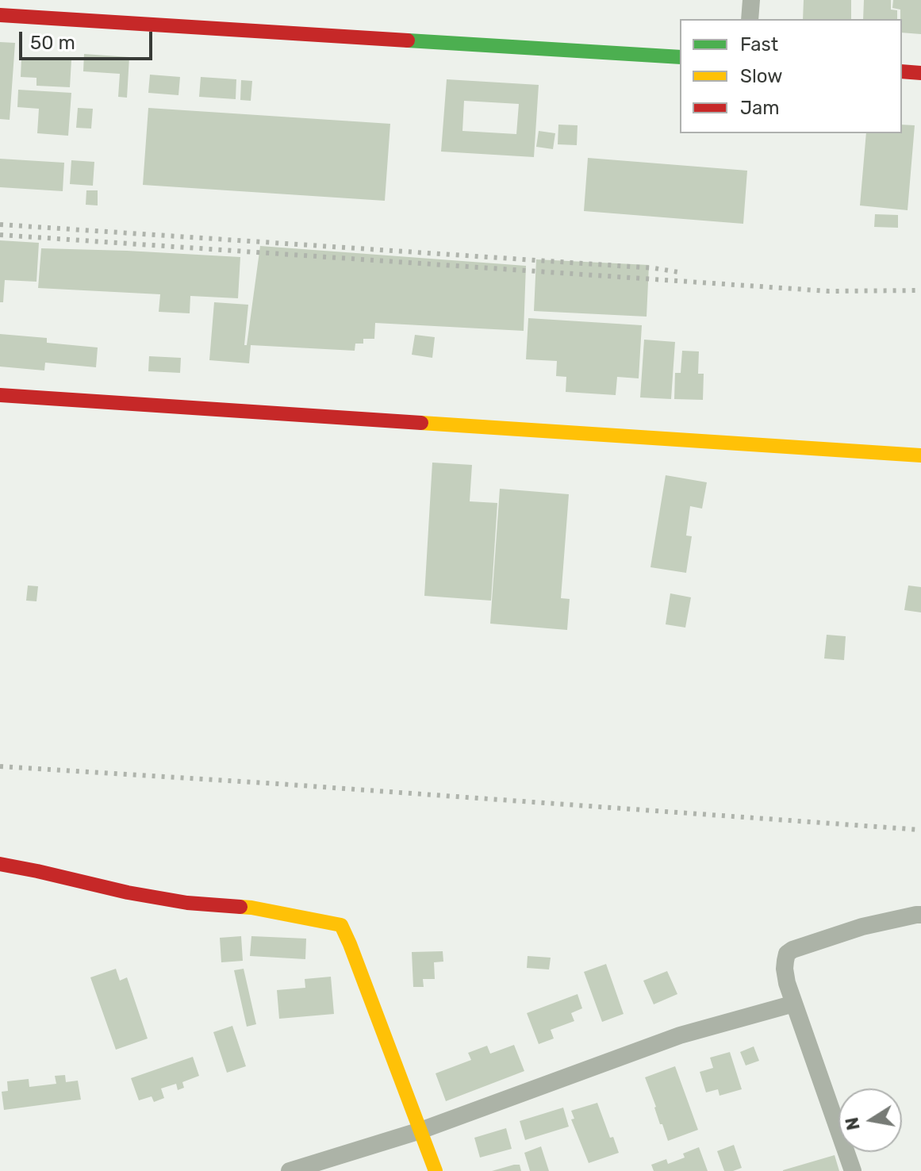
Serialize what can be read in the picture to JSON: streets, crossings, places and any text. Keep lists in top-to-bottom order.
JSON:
{
  "legend": ["Fast", "Slow", "Jam"],
  "scale_bar": "50 m",
  "north": "left"
}
